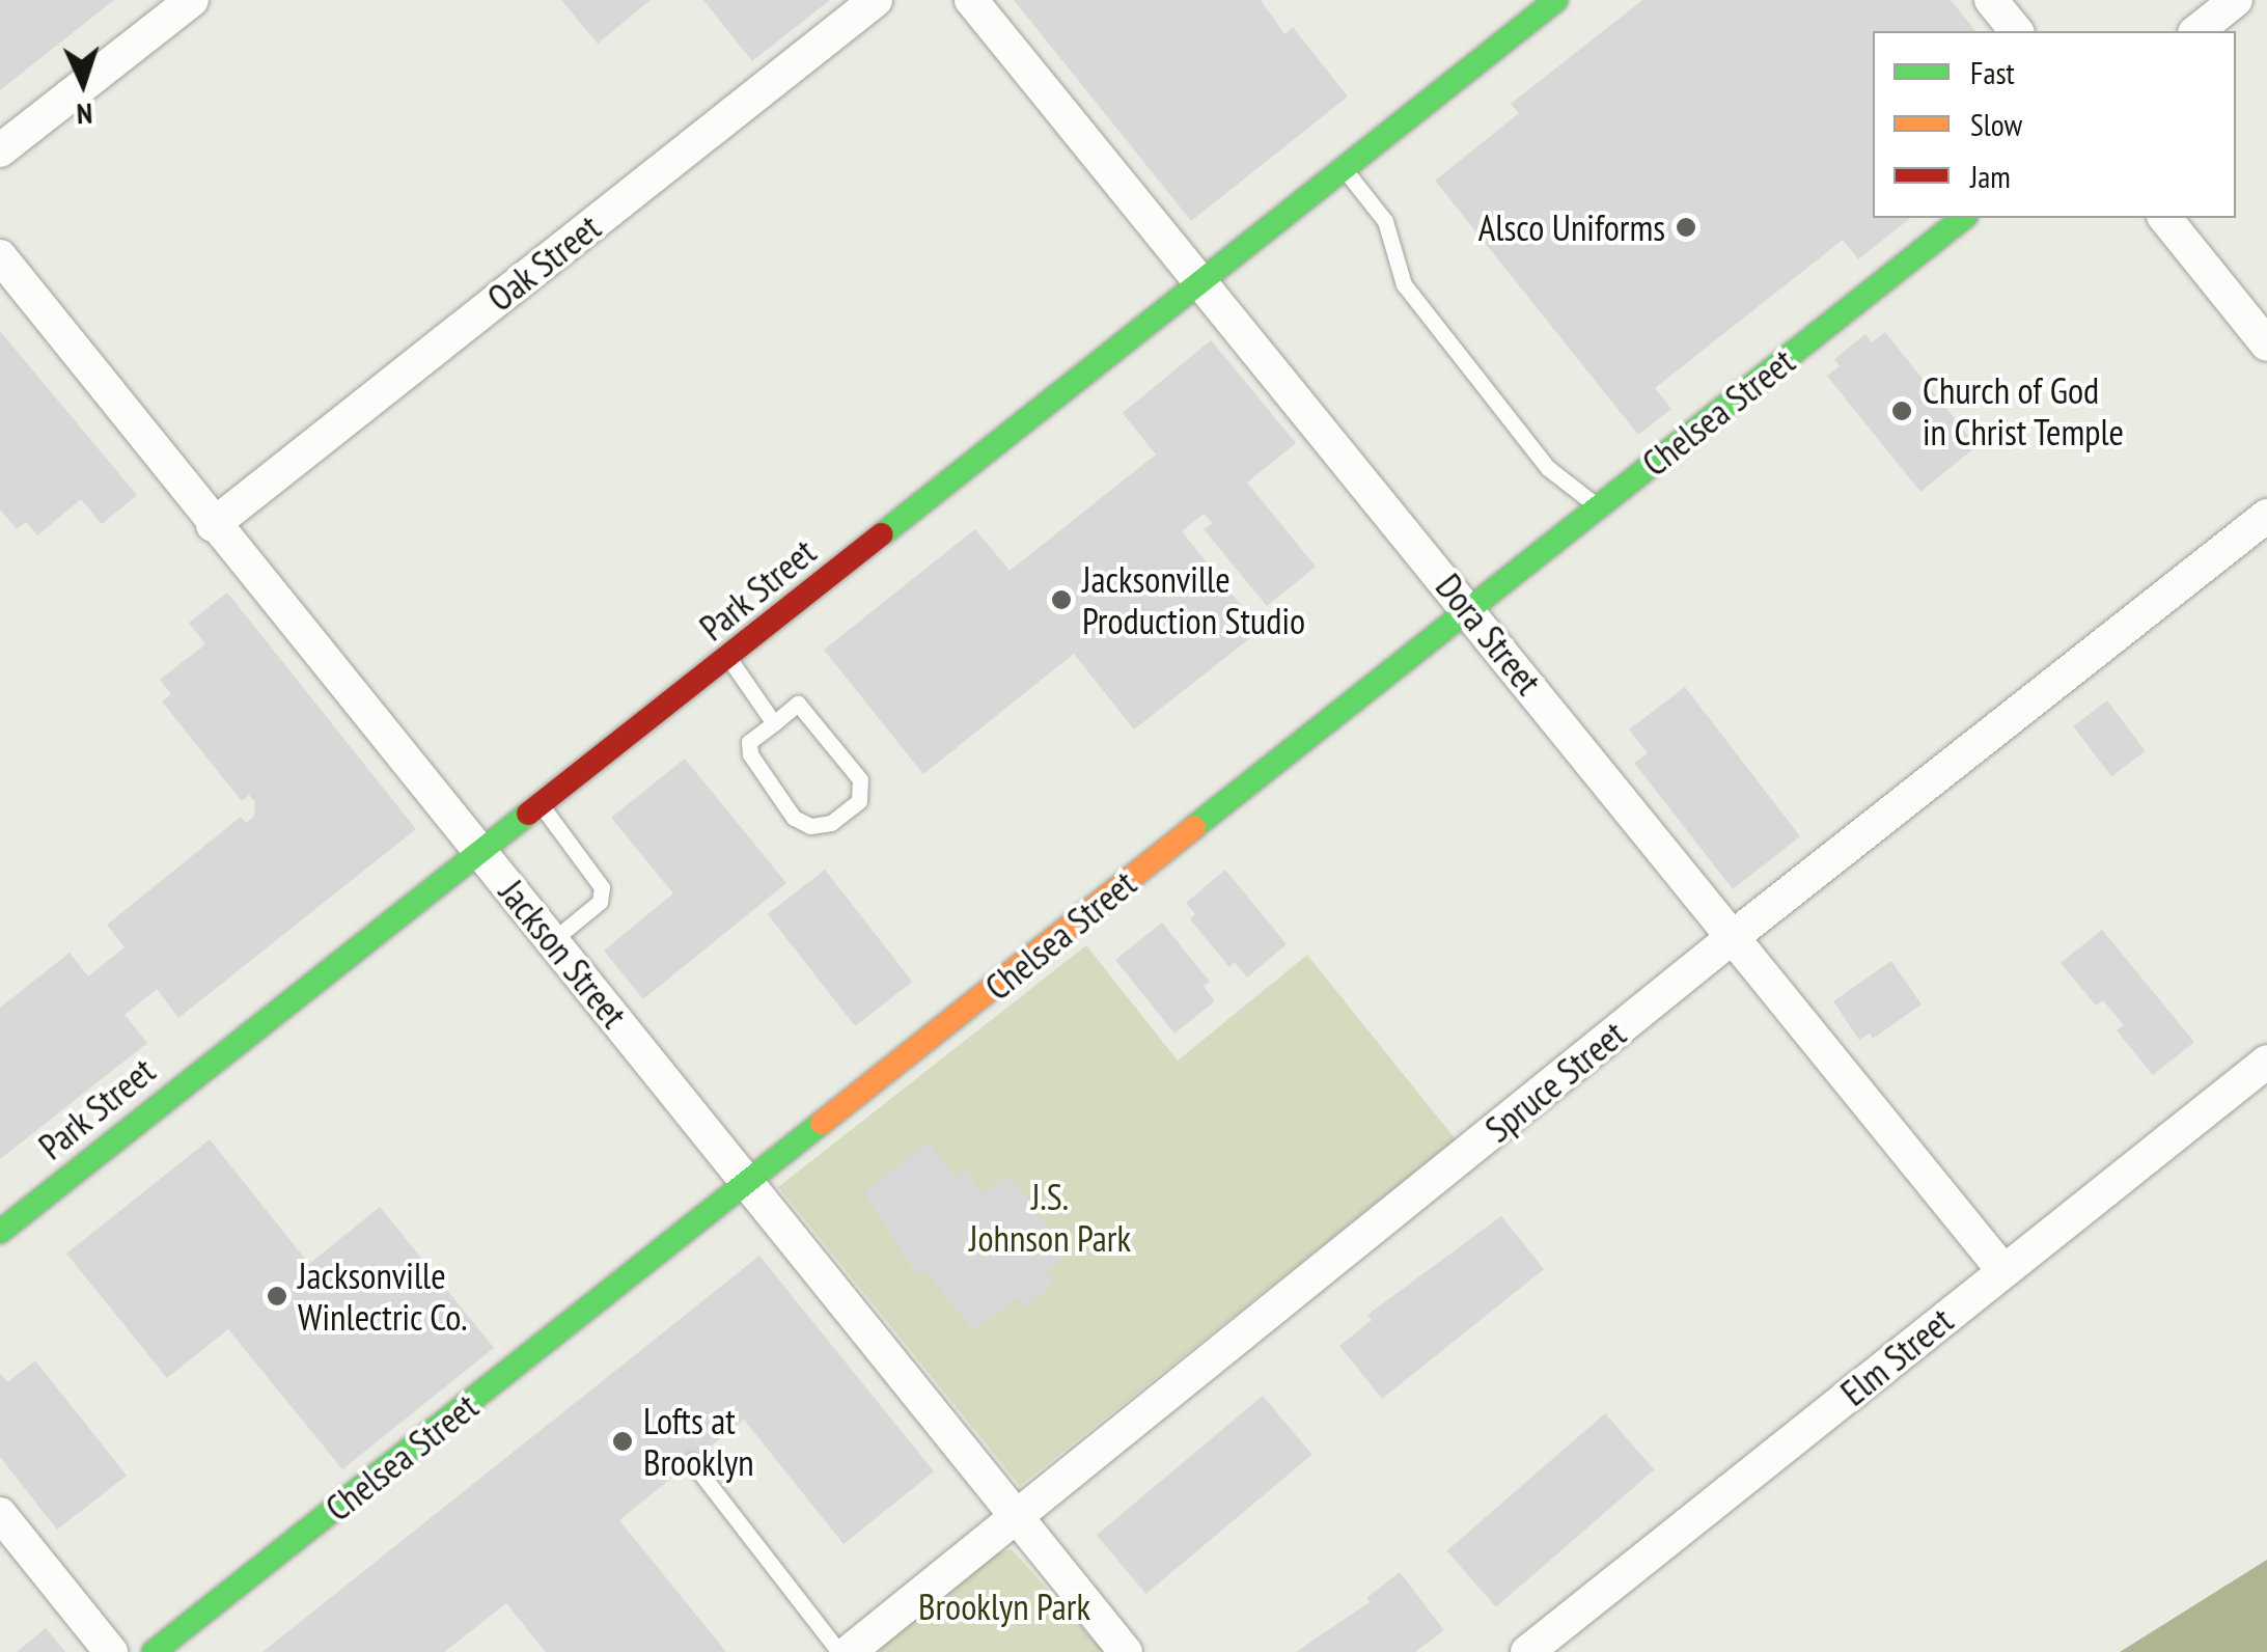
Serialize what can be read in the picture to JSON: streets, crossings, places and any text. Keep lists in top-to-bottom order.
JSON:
{
  "streets": {
    "street": [
      "Oak Street",
      "Chelsea Street",
      "Park Street",
      "Dora Street",
      "Jackson Street",
      "Spruce Street",
      "Elm Street"
    ]
  },
  "crossings": [
    ["Oak Street", "Jackson Street"],
    ["Chelsea Street", "Dora Street"],
    ["Chelsea Street", "Jackson Street"],
    ["Park Street", "Dora Street"],
    ["Park Street", "Jackson Street"],
    ["Dora Street", "Spruce Street"],
    ["Dora Street", "Elm Street"],
    ["Jackson Street", "Spruce Street"]
  ],
  "parks": ["J.S. Johnson Park", "Brooklyn Park"],
  "places": [
    "Alsco Uniforms",
    "Church of God in Christ Temple",
    "Jacksonville Production Studio",
    "Jacksonville Winlectric Co.",
    "Lofts at Brooklyn"
  ],
  "legend": ["Fast", "Slow", "Jam"],
  "north": "bottom"
}
